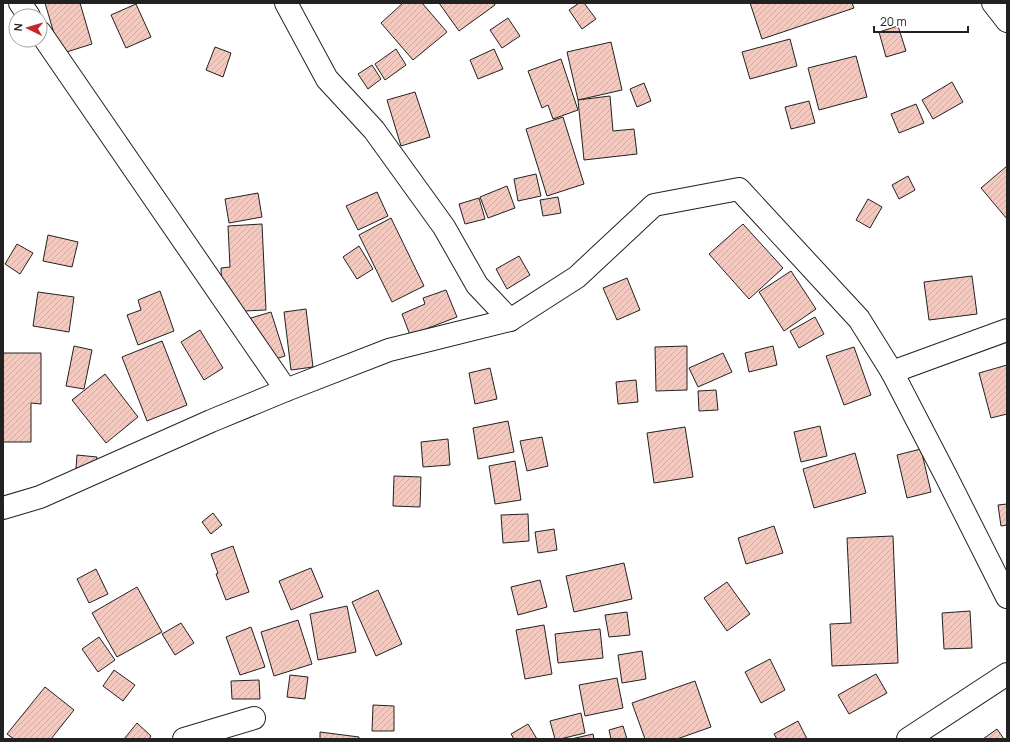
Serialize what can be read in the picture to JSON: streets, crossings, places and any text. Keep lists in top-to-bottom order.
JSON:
{
  "scale_bar": "20 m",
  "north": "left"
}
